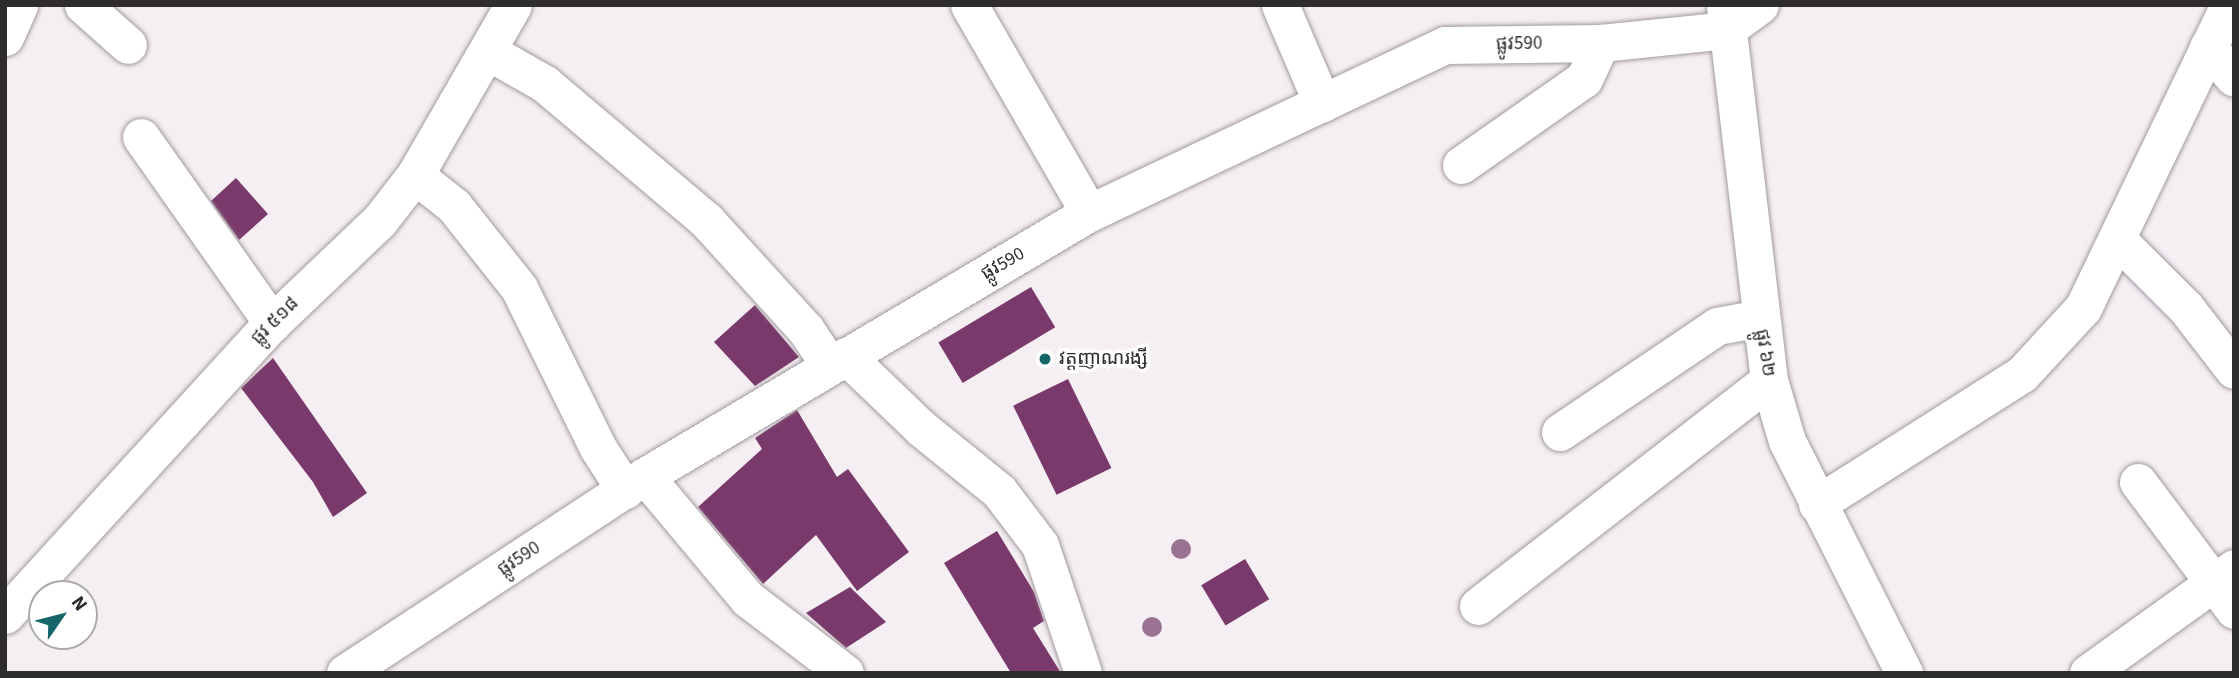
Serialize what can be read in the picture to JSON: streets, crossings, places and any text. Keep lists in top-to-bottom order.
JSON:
{
  "streets": {
    "street": ["ផ្លូវ590", "ផ្លូវ ៥១៨", "ផ្លូវ ៦២"]
  },
  "crossings": [
    ["ផ្លូវ590", "ផ្លូវ ៦២"]
  ],
  "places": ["វត្តញាណរង្សី"],
  "north": "top right"
}
